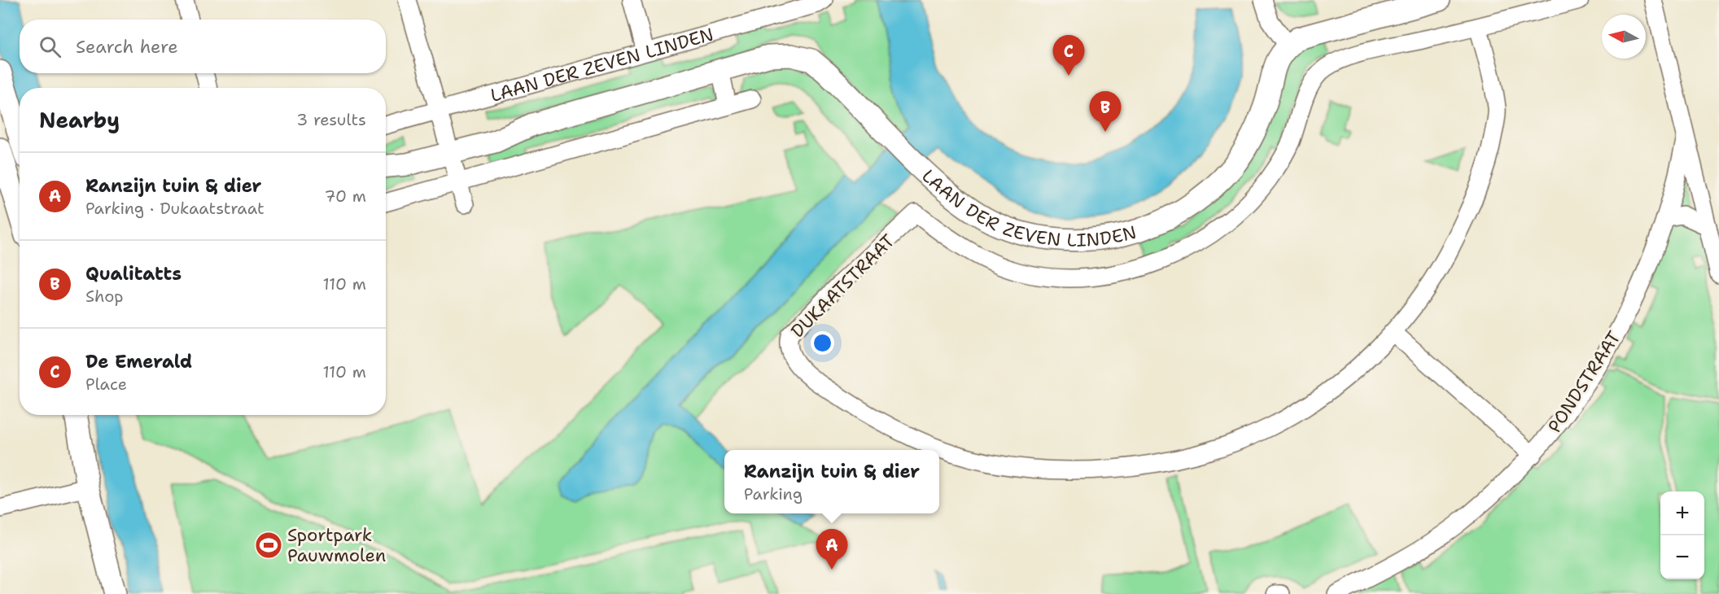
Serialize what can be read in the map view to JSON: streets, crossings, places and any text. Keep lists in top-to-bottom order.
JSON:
{
  "streets": {
    "street": ["LAAN DER ZEVEN LINDEN", "DUKAATSTRAAT", "PONDSTRAAT"]
  },
  "crossings": [
    ["LAAN DER ZEVEN LINDEN", "DUKAATSTRAAT"]
  ],
  "places": {
    "sports": ["Sportpark Pauwmolen"]
  },
  "north": "left",
  "page": {
    "search": "Search here",
    "pins": ["C", "B", "A"],
    "heading": ["Nearby", "3 results"],
    "list": [
      {
        "mark": "A",
        "name": "Ranzijn tuin & dier",
        "note": "Parking · Dukaatstraat",
        "value": "70 m"
      },
      {
        "mark": "B",
        "name": "Qualitatts",
        "note": "Shop",
        "value": "110 m"
      },
      {
        "mark": "C",
        "name": "De Emerald",
        "note": "Place",
        "value": "110 m"
      }
    ],
    "popup": ["Ranzijn tuin & dier", "Parking"],
    "map_buttons": ["+", "−"]
  }
}
